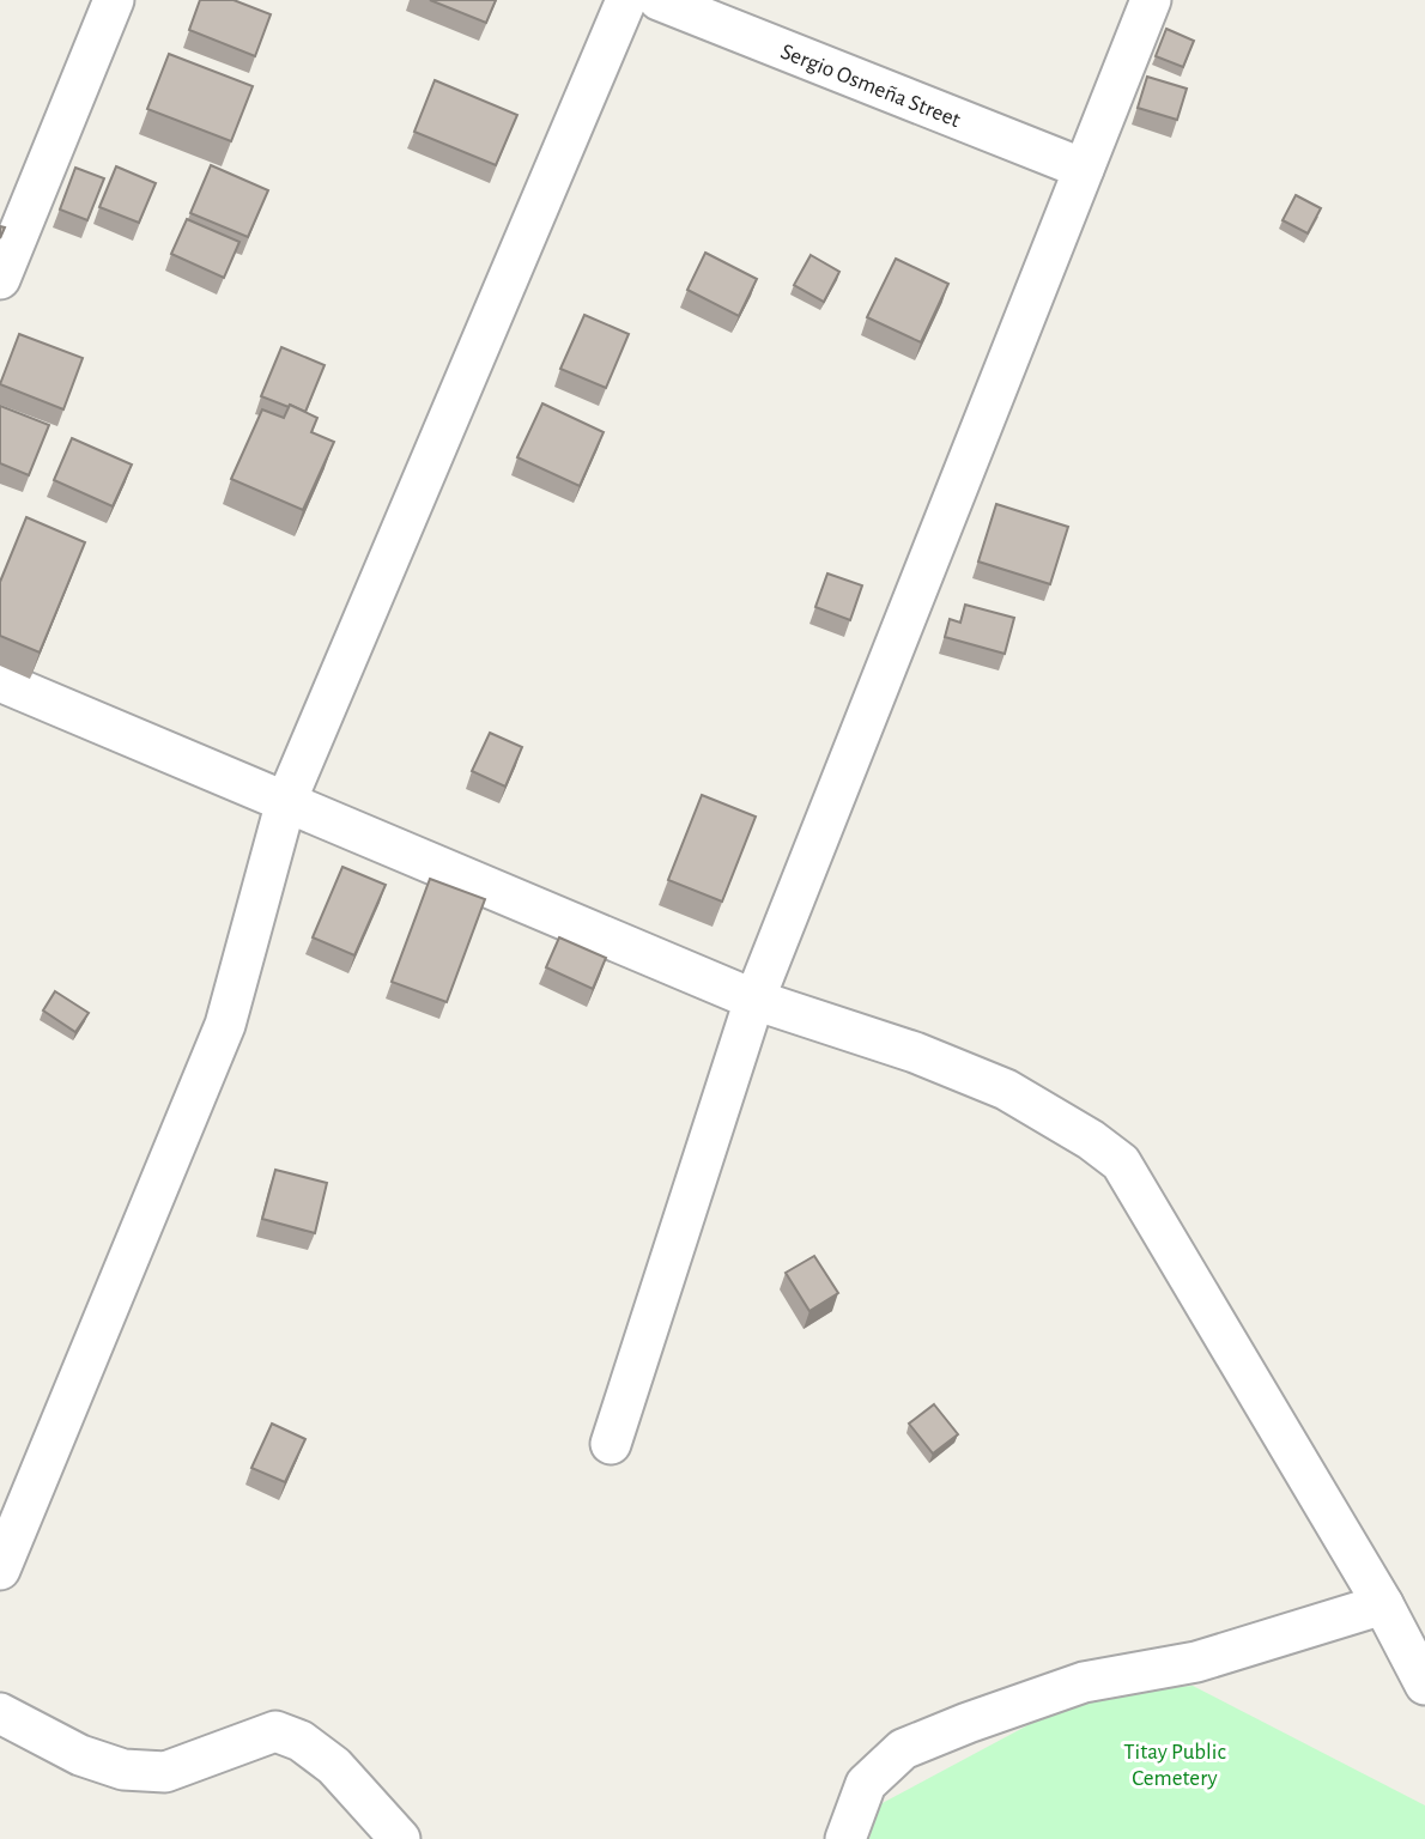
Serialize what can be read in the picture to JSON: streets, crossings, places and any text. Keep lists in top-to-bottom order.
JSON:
{
  "streets": {
    "street": ["Sergio Osmeña Street"]
  },
  "parks": ["Titay Public Cemetery"]
}
